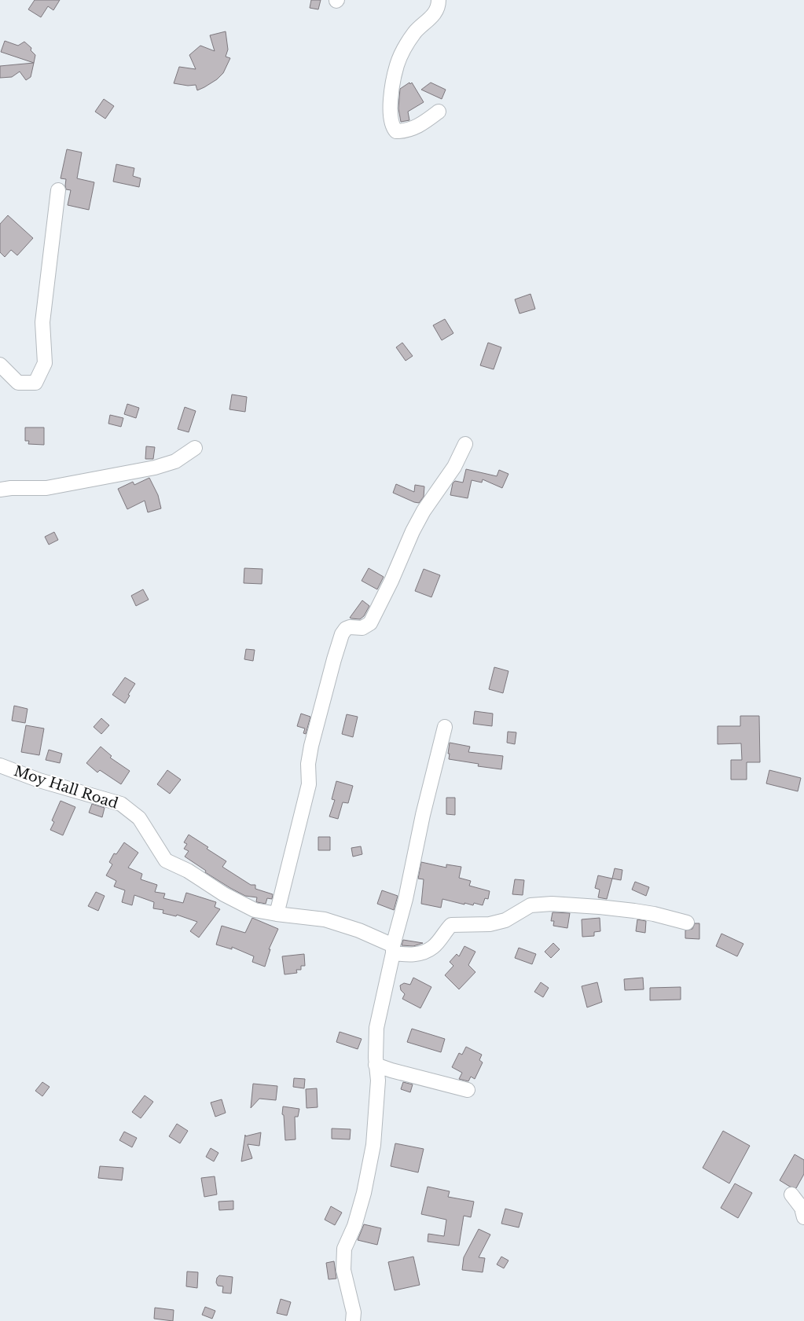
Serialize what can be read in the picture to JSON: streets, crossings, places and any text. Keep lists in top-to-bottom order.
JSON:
{
  "streets": {
    "street": ["Moy Hall Road"]
  }
}
